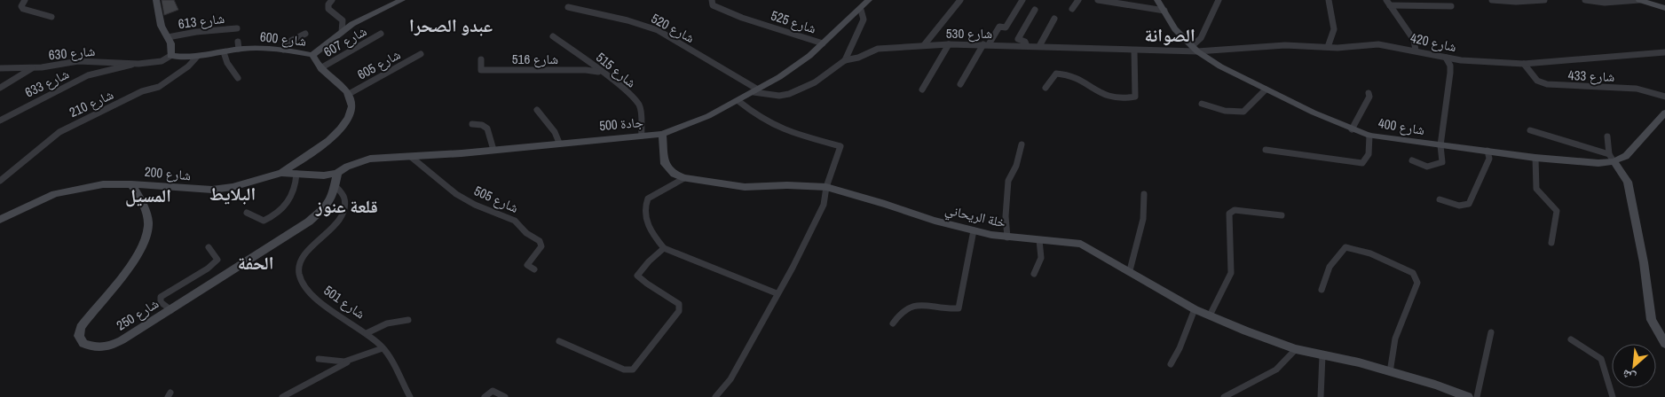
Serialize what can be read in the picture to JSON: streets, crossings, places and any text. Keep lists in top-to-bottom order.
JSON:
{
  "streets": {
    "main road": [
      "شارع 600",
      "جادة 500",
      "شارع 400",
      "شارع 200",
      "خلة الريحاني",
      "شارع 250"
    ],
    "street": [
      "شارع 613",
      "شارع 525",
      "شارع 520",
      "شارع 530",
      "شارع 607",
      "شارع 420",
      "شارع 630",
      "شارع 516",
      "شارع 605",
      "شارع 515",
      "شارع 433",
      "شارع 633",
      "شارع 210",
      "شارع 505",
      "شارع 501"
    ]
  },
  "crossings": [
    ["شارع 525", "جادة 500"],
    ["شارع 520", "شارع 530"],
    ["شارع 520", "جادة 500"],
    ["شارع 530", "شارع 420"],
    ["شارع 530", "جادة 500"],
    ["شارع 530", "شارع 400"],
    ["شارع 600", "شارع 607"],
    ["شارع 600", "شارع 630"],
    ["شارع 600", "شارع 605"],
    ["شارع 600", "شارع 210"],
    ["شارع 420", "شارع 433"],
    ["شارع 420", "شارع 400"],
    ["شارع 630", "شارع 633"],
    ["شارع 516", "شارع 515"],
    ["شارع 515", "جادة 500"],
    ["جادة 500", "شارع 200"],
    ["جادة 500", "شارع 505"],
    ["جادة 500", "خلة الريحاني"],
    ["جادة 500", "شارع 250"],
    ["شارع 200", "شارع 250"],
    ["شارع 501", "شارع 250"]
  ],
  "districts": [
    "عبدو الصحرا",
    "الصوانة",
    "البلايط",
    "المسيل",
    "قلعة عنوز",
    "الحفة"
  ],
  "north": "bottom left"
}
